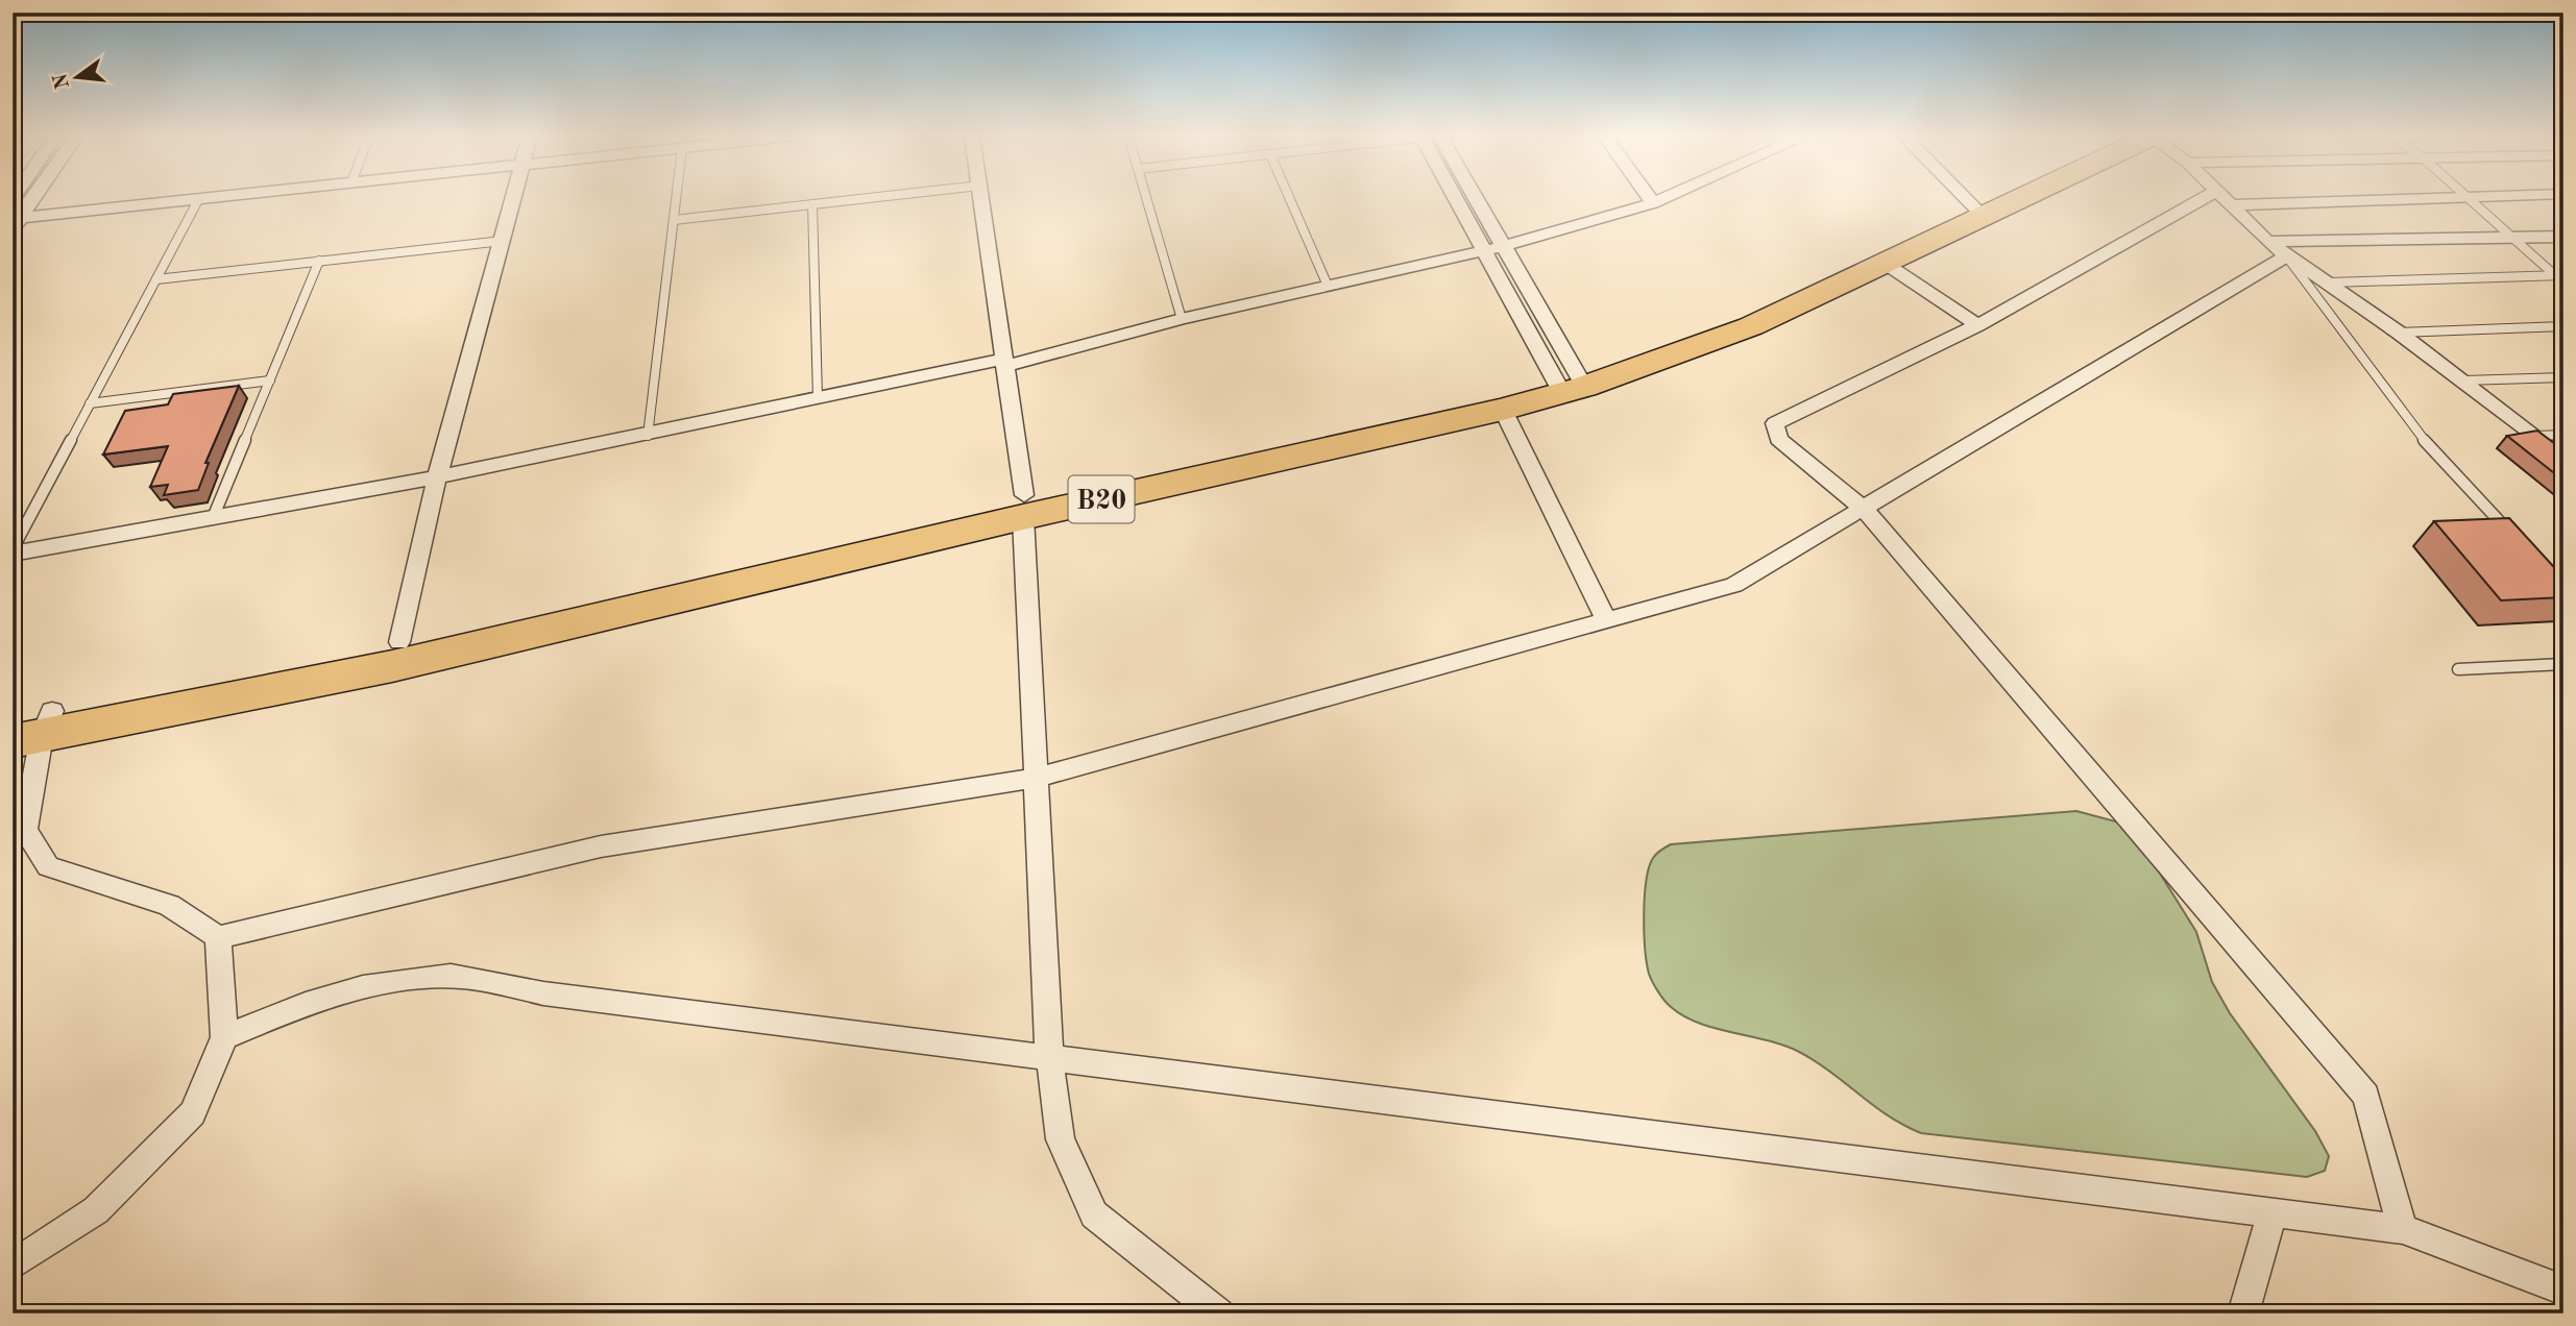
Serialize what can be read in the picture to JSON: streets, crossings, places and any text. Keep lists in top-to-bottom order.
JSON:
{
  "streets": {
    "highway": ["B20"]
  },
  "north": "left"
}
